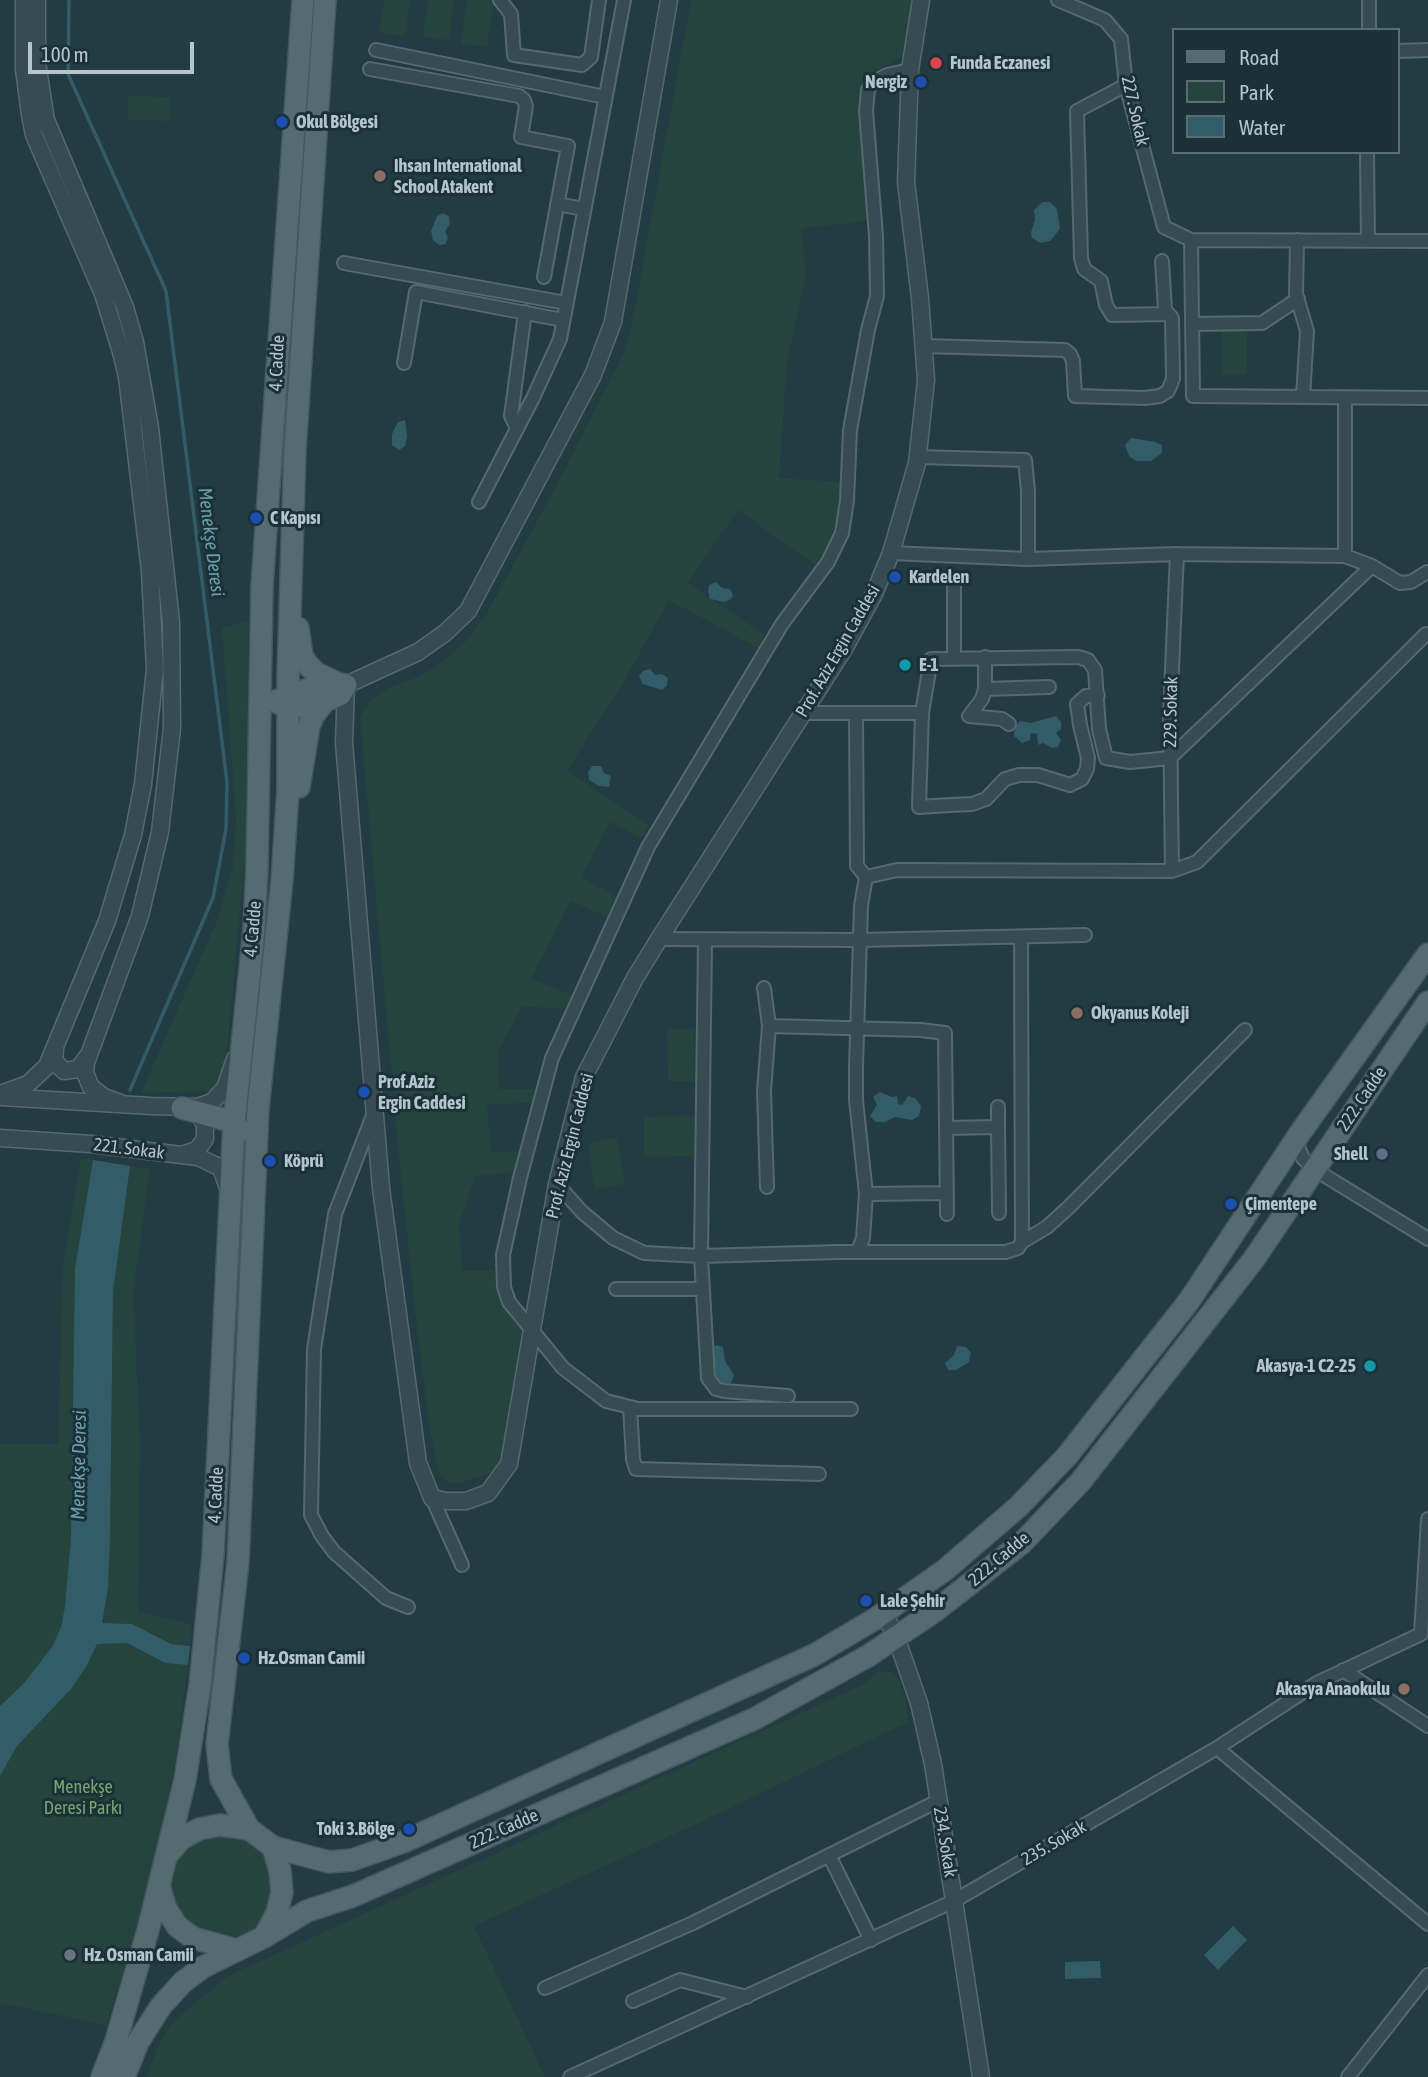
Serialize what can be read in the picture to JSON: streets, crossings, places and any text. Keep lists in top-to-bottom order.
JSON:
{
  "streets": {
    "main road": ["4. Cadde", "222. Cadde"],
    "street": [
      "227. Sokak",
      "Prof. Aziz Ergin Caddesi",
      "229. Sokak",
      "221. Sokak",
      "234. Sokak",
      "235. Sokak"
    ]
  },
  "crossings": [
    ["4. Cadde", "222. Cadde"],
    ["4. Cadde", "221. Sokak"],
    ["222. Cadde", "234. Sokak"],
    ["234. Sokak", "235. Sokak"]
  ],
  "water": ["Menekşe Deresi"],
  "parks": ["Menekşe Deresi Parkı"],
  "places": [
    "Funda Eczanesi",
    "Nergiz",
    "Okul Bölgesi",
    "Ihsan International School Atakent",
    "C Kapısı",
    "Kardelen",
    "E-1",
    "Okyanus Koleji",
    "Prof.Aziz Ergin Caddesi",
    "Shell",
    "Köprü",
    "Çimentepe",
    "Akasya-1 C2-25",
    "Lale Şehir",
    "Hz.Osman Camii",
    "Akasya Anaokulu",
    "Toki 3.Bölge",
    "Hz. Osman Camii"
  ],
  "legend": ["Road", "Park", "Water"],
  "scale_bar": "100 m"
}
